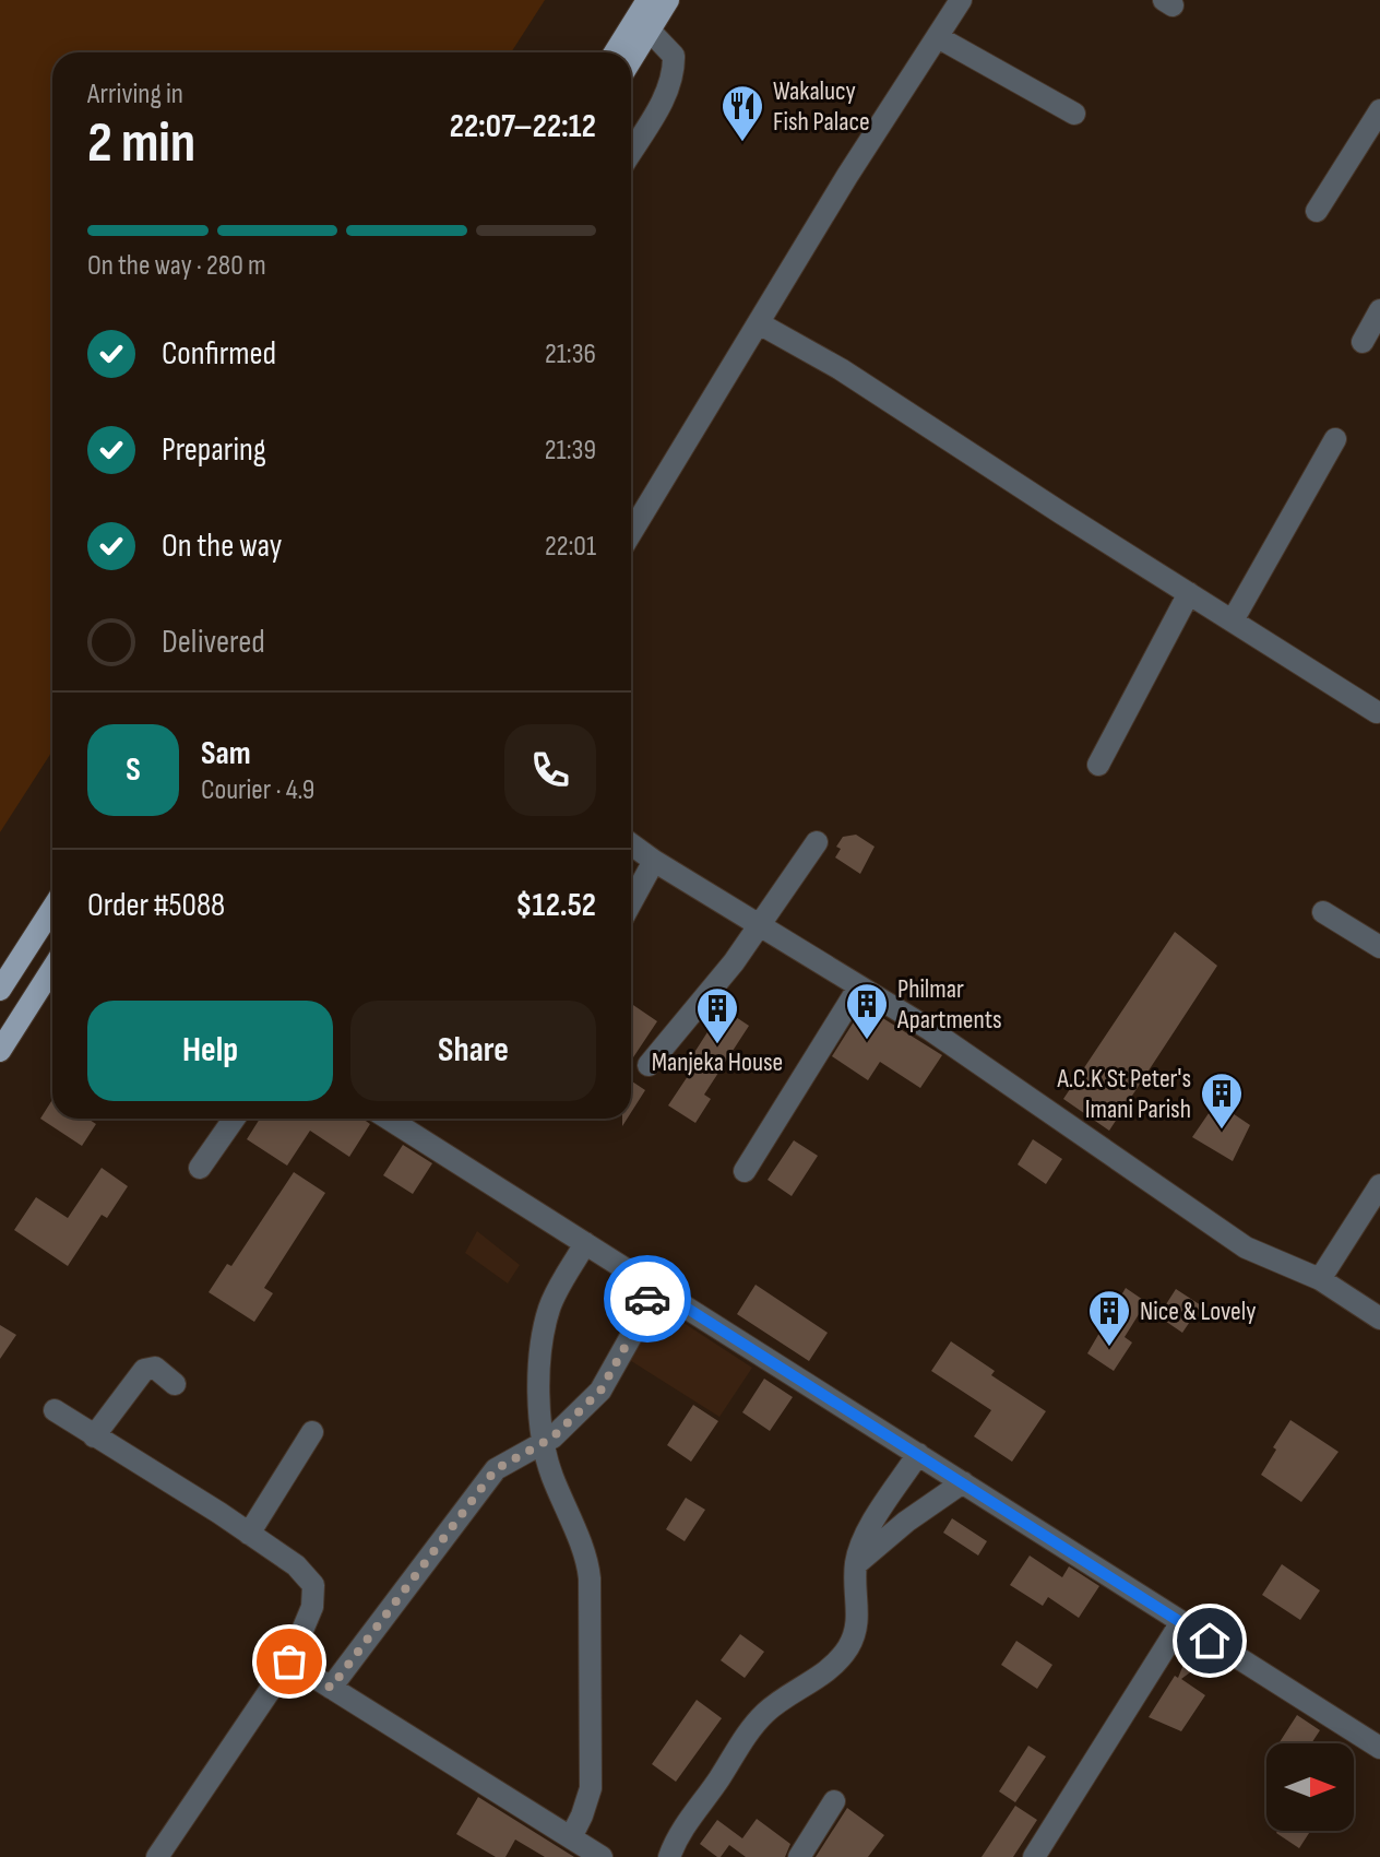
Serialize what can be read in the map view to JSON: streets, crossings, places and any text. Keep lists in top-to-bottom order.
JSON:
{
  "places": {
    "restaurant": ["Wakalucy Fish Palace"],
    "building": [
      "Philmar Apartments",
      "Manjeka House",
      "A.C.K St Peter's Imani Parish",
      "Nice & Lovely"
    ]
  },
  "north": "right",
  "page": {
    "heading": ["2 min", "Arriving in", "22:07–22:12"],
    "panel": [
      "Sam",
      "Courier · 4.9",
      "Order #5088",
      "$12.52"
    ],
    "bar": "On the way · 280 m",
    "list": [
      ["Confirmed", "21:36"],
      ["Preparing", "21:39"],
      ["On the way", "22:01"],
      "Delivered"
    ],
    "round": "S",
    "buttons": ["Help", "Share"]
  }
}
